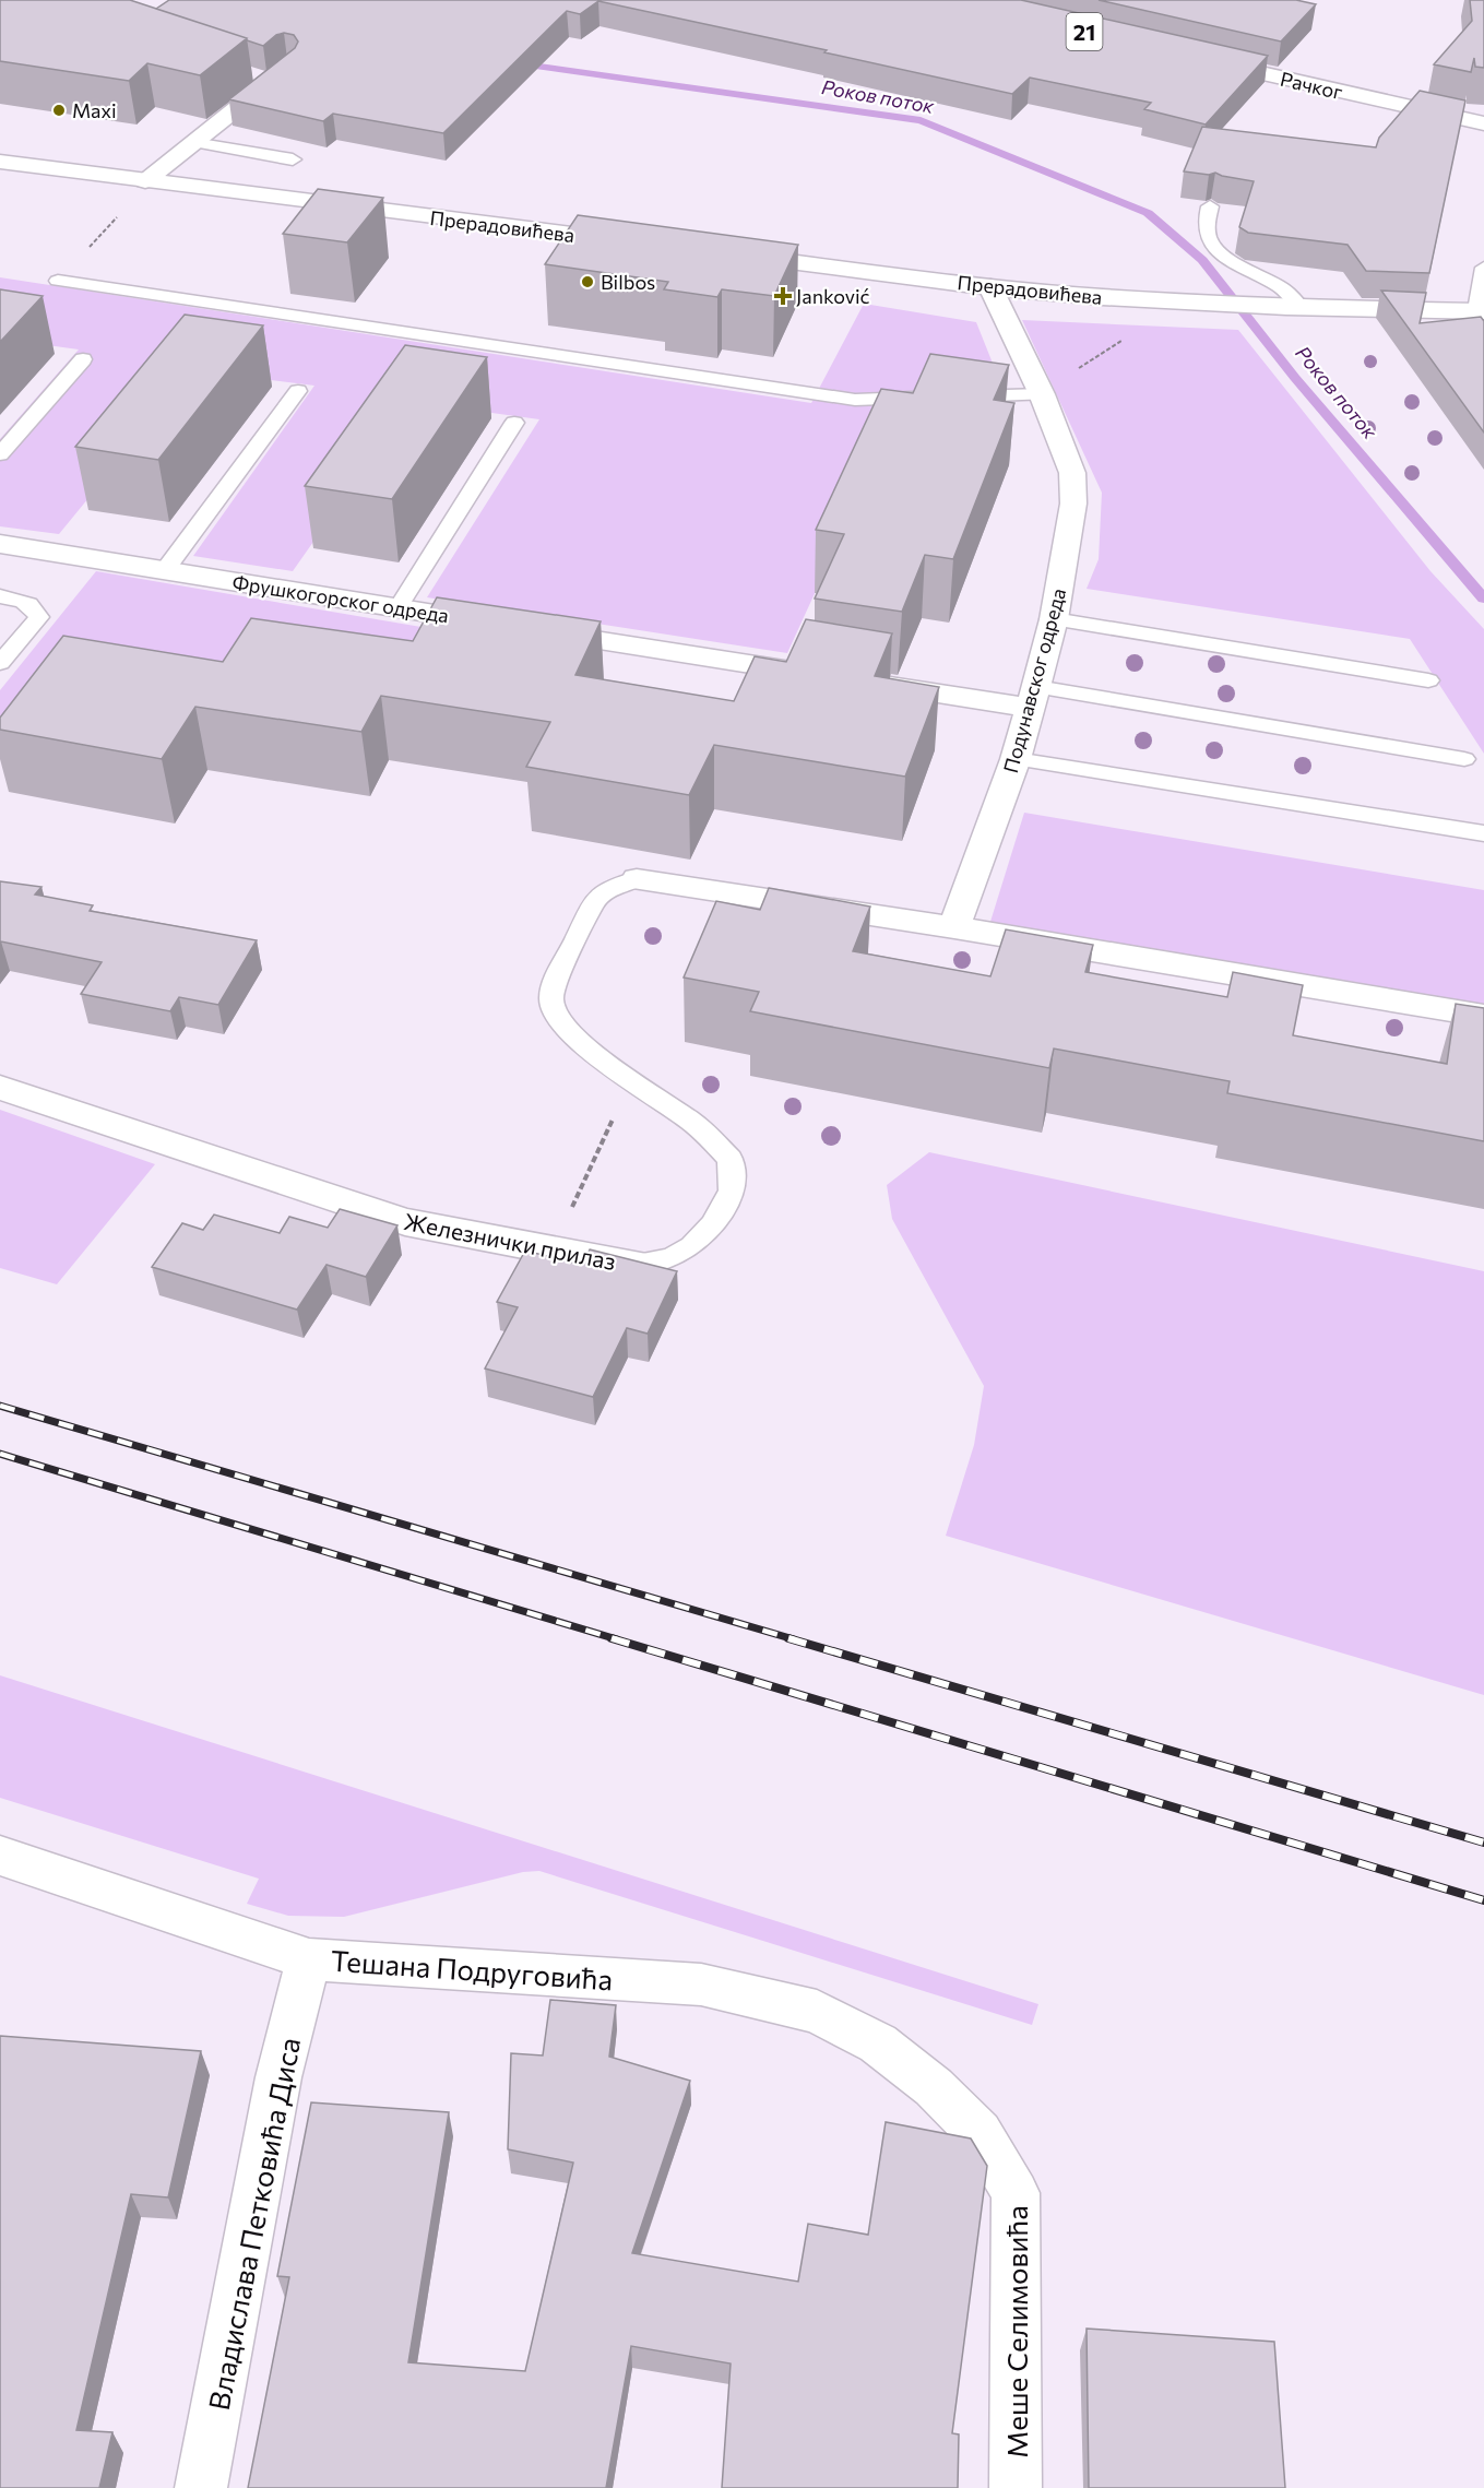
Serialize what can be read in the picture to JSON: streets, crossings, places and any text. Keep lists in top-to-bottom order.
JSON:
{
  "streets": {
    "street": [
      "Рачког",
      "Прерадовићева",
      "Фрушкогорског одреда",
      "Подунавског одреда",
      "Железнички прилаз",
      "Тешана Подруговића",
      "Владислава Петковића Диса",
      "Меше Селимовића"
    ]
  },
  "crossings": [
    ["Прерадовићева", "Подунавског одреда"],
    ["Тешана Подруговића", "Владислава Петковића Диса"],
    ["Тешана Подруговића", "Меше Селимовића"]
  ],
  "water": ["Роков поток"],
  "places": {
    "other": ["Maxi", "Bilbos"],
    "health": ["Janković"]
  }
}
